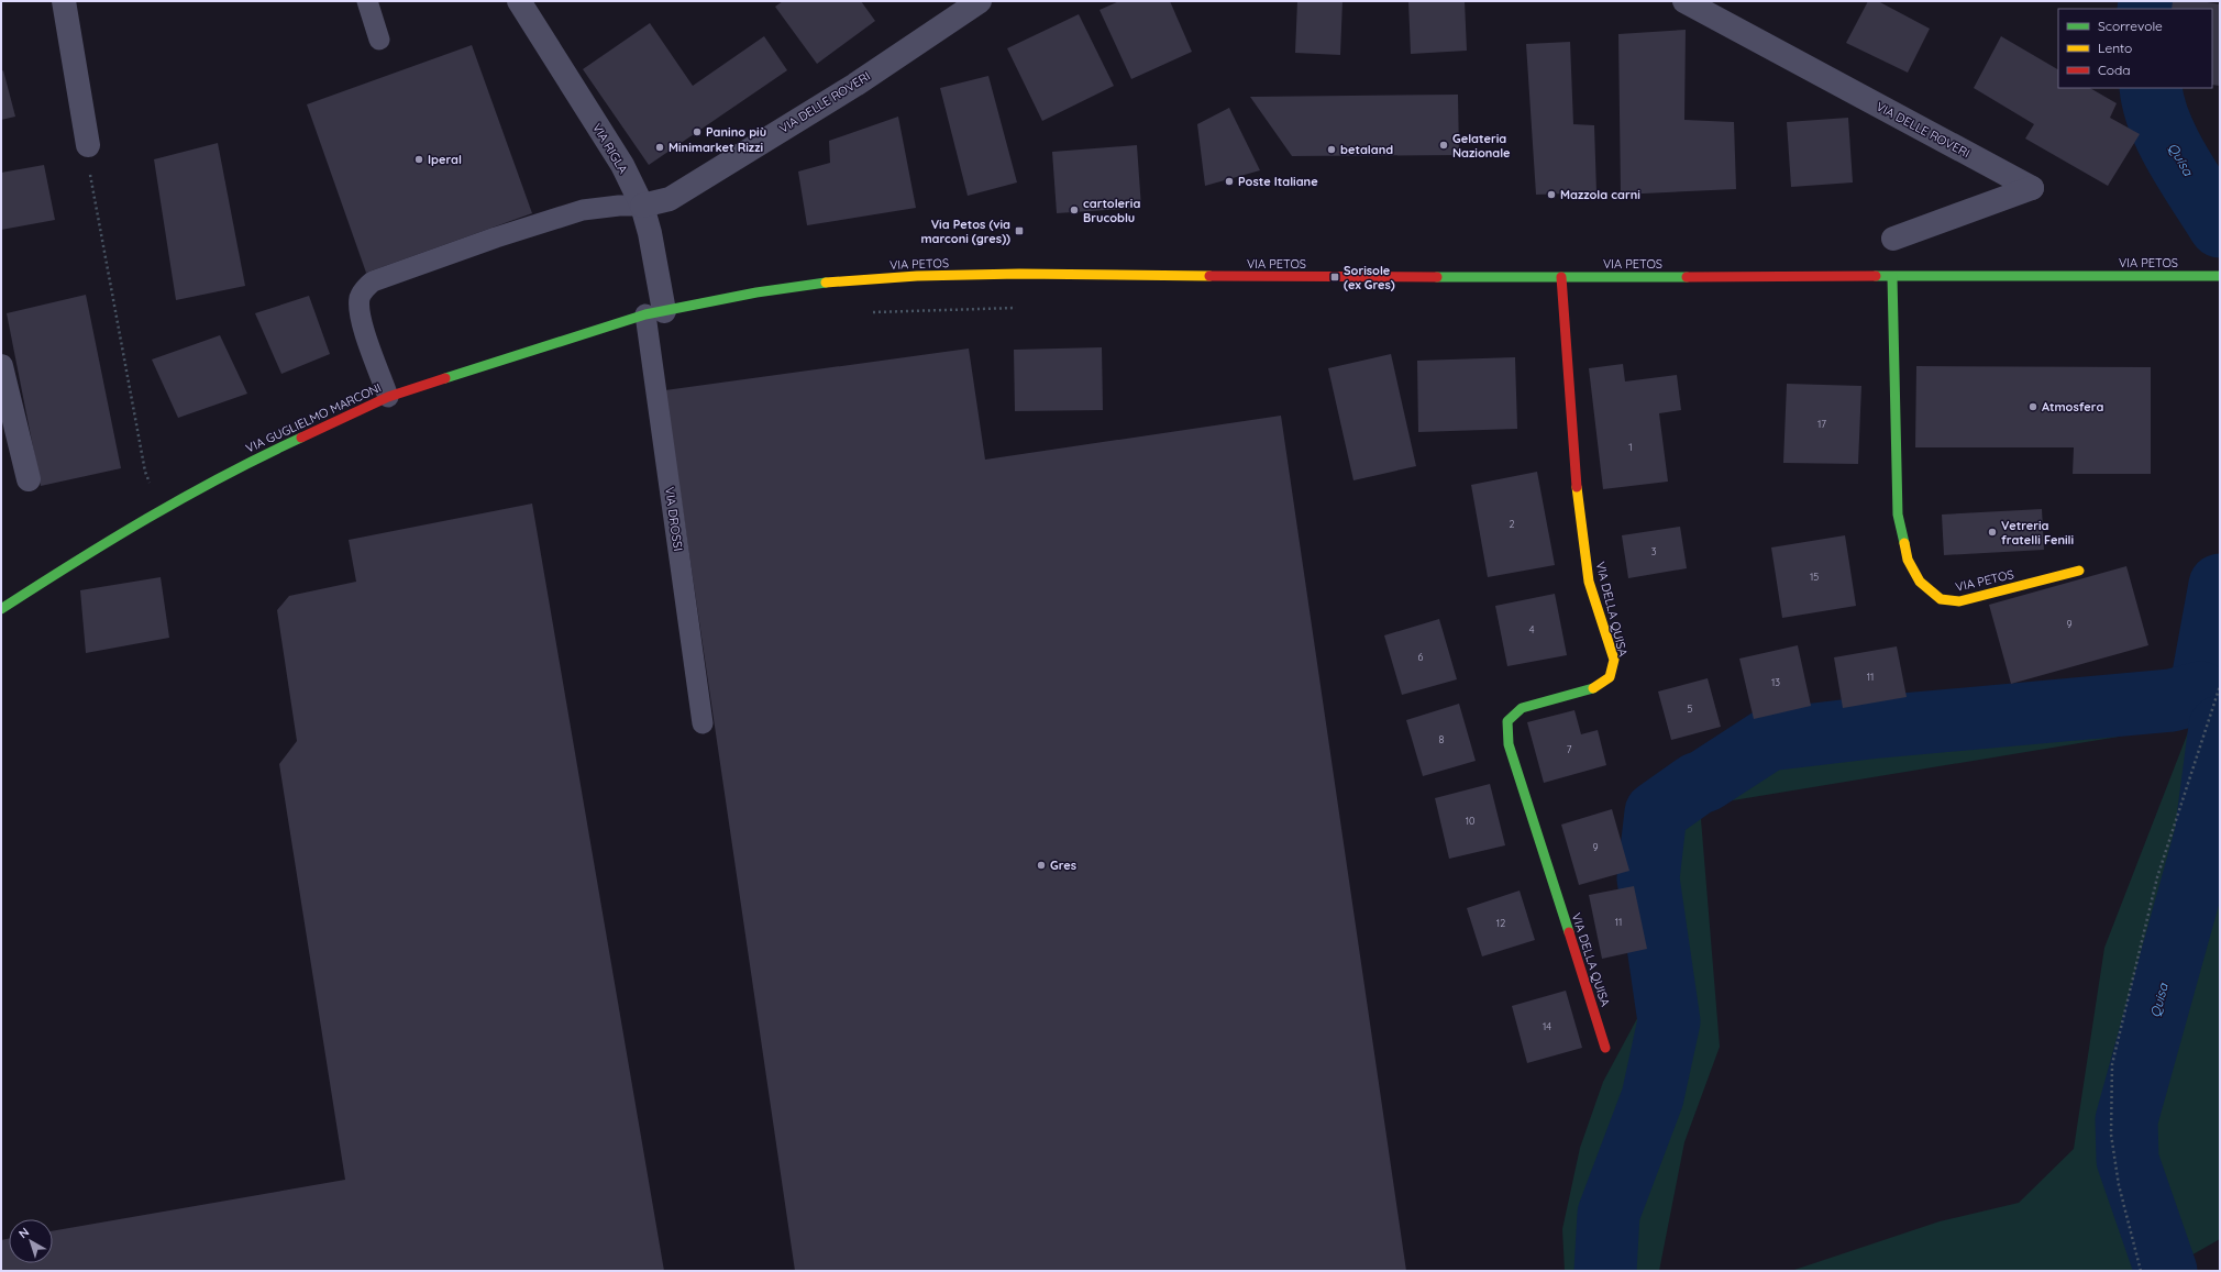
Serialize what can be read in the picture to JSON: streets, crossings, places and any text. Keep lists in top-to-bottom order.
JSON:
{
  "streets": {
    "main road": ["VIA PETOS", "VIA GUGLIELMO MARCONI", "VIA DELLA QUISA"],
    "street": ["VIA DELLE ROVERI", "VIA RIGLA"],
    "lane": ["VIA DROSSI"]
  },
  "crossings": [
    ["VIA DELLE ROVERI", "VIA RIGLA"],
    ["VIA RIGLA", "VIA PETOS"],
    ["VIA RIGLA", "VIA GUGLIELMO MARCONI"],
    ["VIA RIGLA", "VIA DROSSI"],
    ["VIA PETOS", "VIA GUGLIELMO MARCONI"],
    ["VIA PETOS", "VIA DROSSI"],
    ["VIA PETOS", "VIA DELLA QUISA"],
    ["VIA GUGLIELMO MARCONI", "VIA DROSSI"]
  ],
  "water": ["Quisa"],
  "places": {
    "other": [
      "Panino più",
      "Gelateria Nazionale",
      "Minimarket Rizzi",
      "betaland",
      "Iperal",
      "Poste Italiane",
      "Mazzola carni",
      "cartoleria Brucoblu",
      "Atmosfera",
      "Vetreria fratelli Fenili",
      "Gres"
    ],
    "transit": ["Via Petos (via marconi (gres))", "Sorisole (ex Gres)"]
  },
  "house_numbers": [
    "17",
    "1",
    "2",
    "3",
    "15",
    "9",
    "4",
    "6",
    "11",
    "13",
    "5",
    "8",
    "7",
    "10",
    "9",
    "11",
    "12",
    "14"
  ],
  "legend": ["Scorrevole", "Lento", "Coda"],
  "north": "top left"
}
